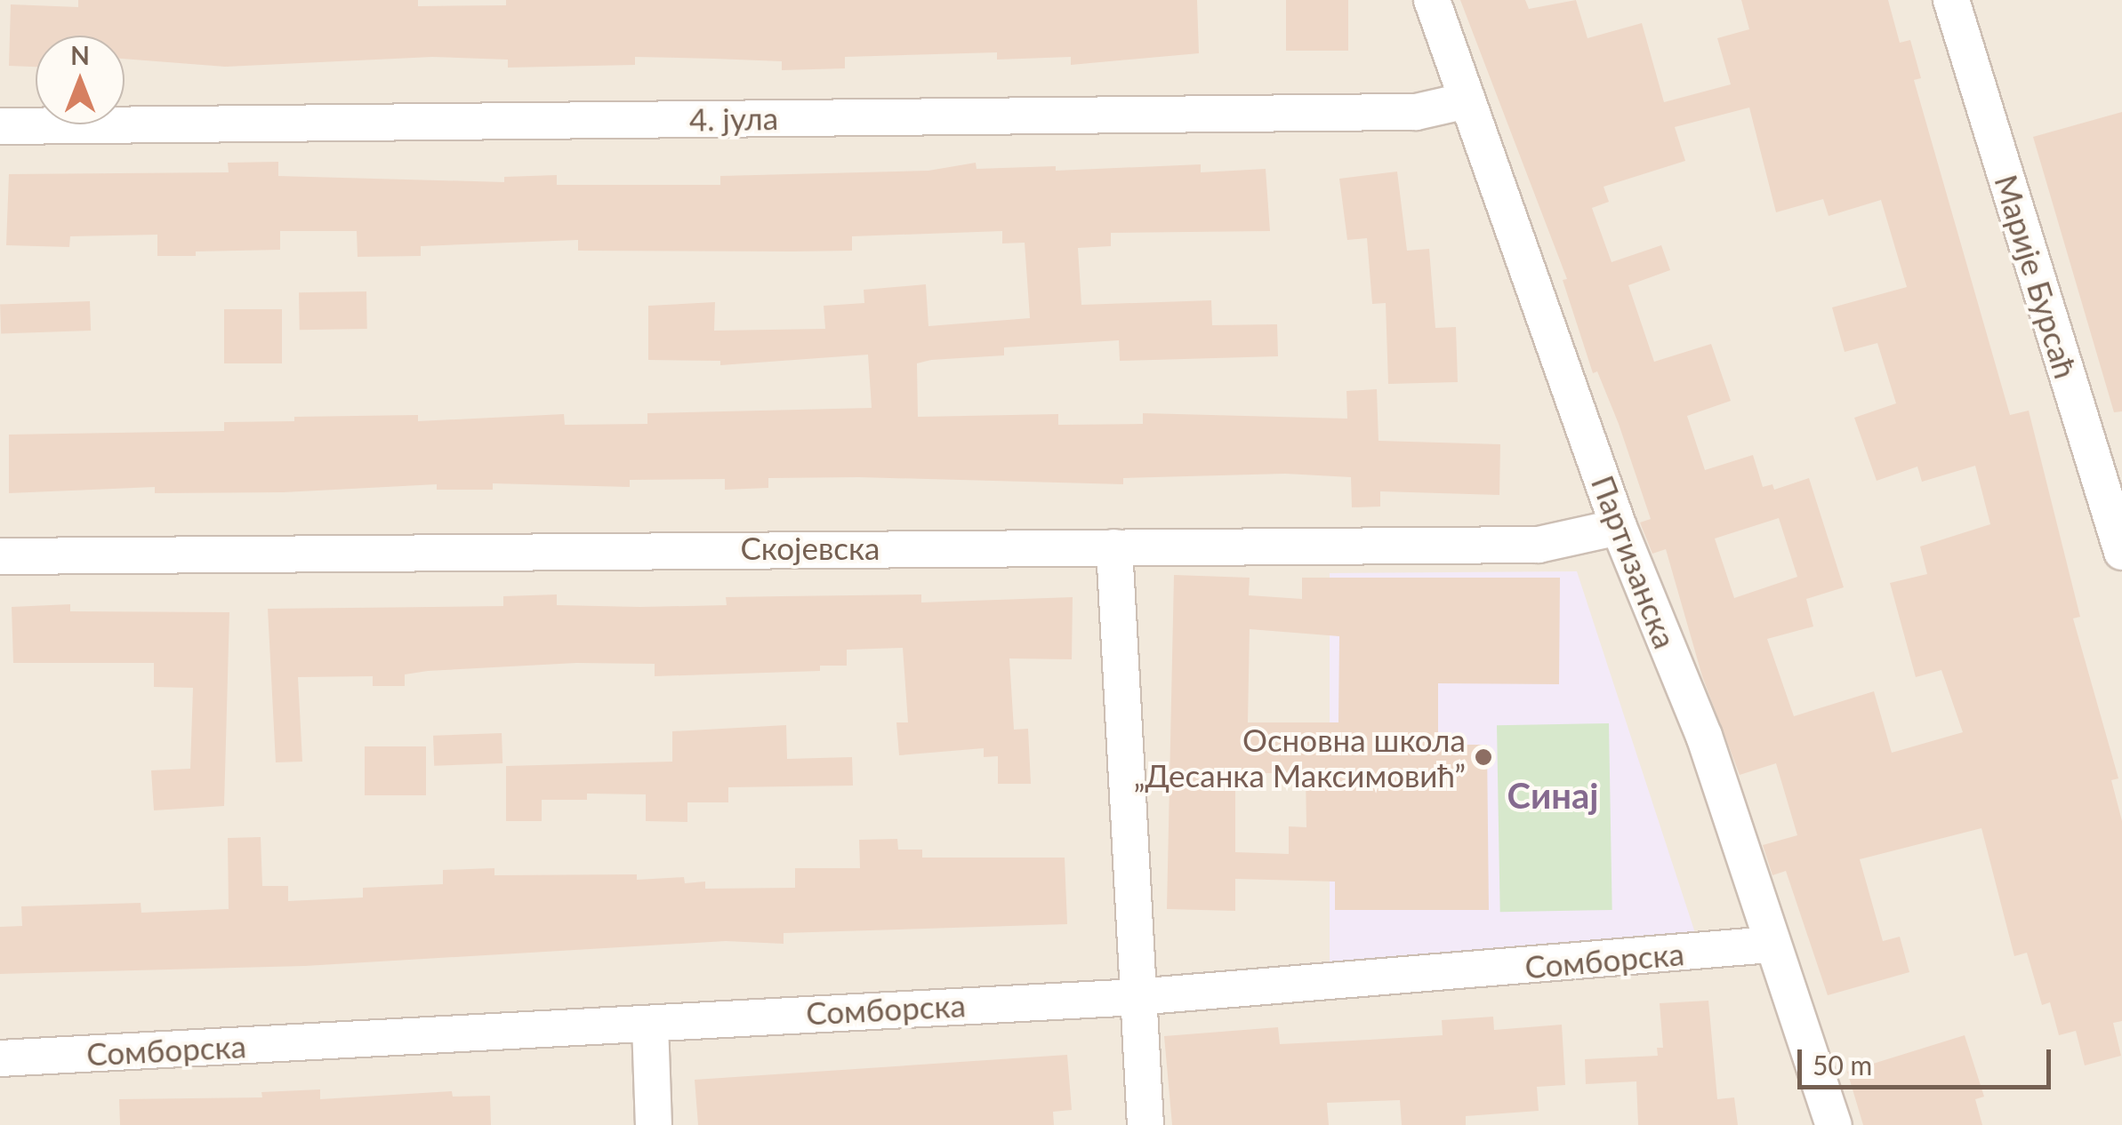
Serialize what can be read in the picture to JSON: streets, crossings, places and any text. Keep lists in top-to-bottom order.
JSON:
{
  "streets": {
    "street": [
      "4. јула",
      "Марије Бурсаћ",
      "Скојевска",
      "Партизанска",
      "Сомборска"
    ]
  },
  "crossings": [
    ["4. јула", "Партизанска"],
    ["Скојевска", "Партизанска"],
    ["Партизанска", "Сомборска"]
  ],
  "districts": ["Синај"],
  "places": ["Основна школа „Десанка Максимовић”"],
  "scale_bar": "50 m",
  "north": "top"
}
